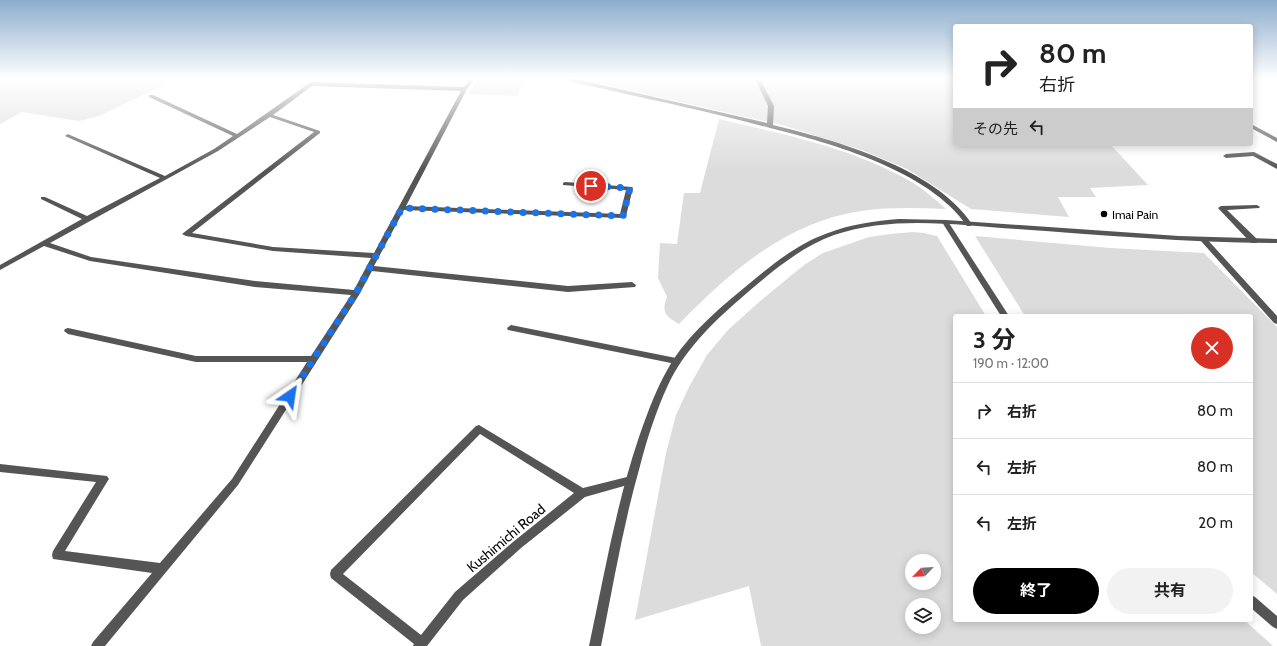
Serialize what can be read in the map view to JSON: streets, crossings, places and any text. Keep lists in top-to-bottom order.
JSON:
{
  "streets": {
    "street": ["Kushimichi Road"]
  },
  "places": ["Imai Pain"],
  "north": "bottom left",
  "page": {
    "turn": ["80 m", "右折"],
    "then": "その先",
    "heading": ["3 分", "190 m · 12:00"],
    "list": [
      {
        "name": "右折",
        "value": "80 m"
      },
      {
        "name": "左折",
        "value": "80 m"
      },
      {
        "name": "左折",
        "value": "20 m"
      }
    ],
    "buttons": ["終了", "共有"]
  }
}
